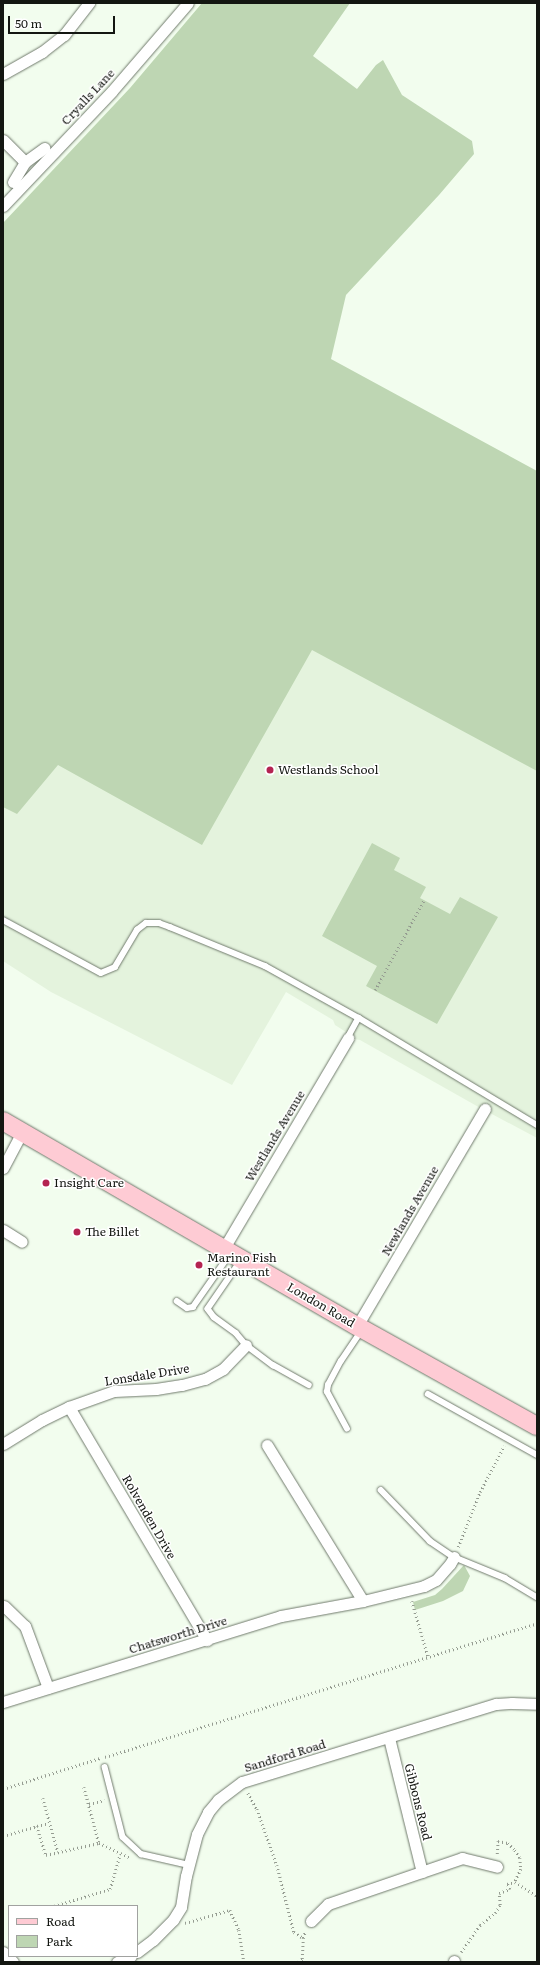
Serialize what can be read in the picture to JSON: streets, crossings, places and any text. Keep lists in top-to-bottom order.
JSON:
{
  "streets": {
    "main road": ["London Road"],
    "street": [
      "Cryalls Lane",
      "Westlands Avenue",
      "Newlands Avenue",
      "Lonsdale Drive",
      "Rolvenden Drive",
      "Chatsworth Drive",
      "Sandford Road",
      "Gibbons Road"
    ]
  },
  "crossings": [
    ["Westlands Avenue", "London Road"],
    ["Newlands Avenue", "London Road"],
    ["Lonsdale Drive", "Rolvenden Drive"],
    ["Rolvenden Drive", "Chatsworth Drive"],
    ["Sandford Road", "Gibbons Road"]
  ],
  "places": [
    "Westlands School",
    "Insight Care",
    "The Billet",
    "Marino Fish Restaurant"
  ],
  "legend": ["Road", "Park"],
  "scale_bar": "50 m"
}
